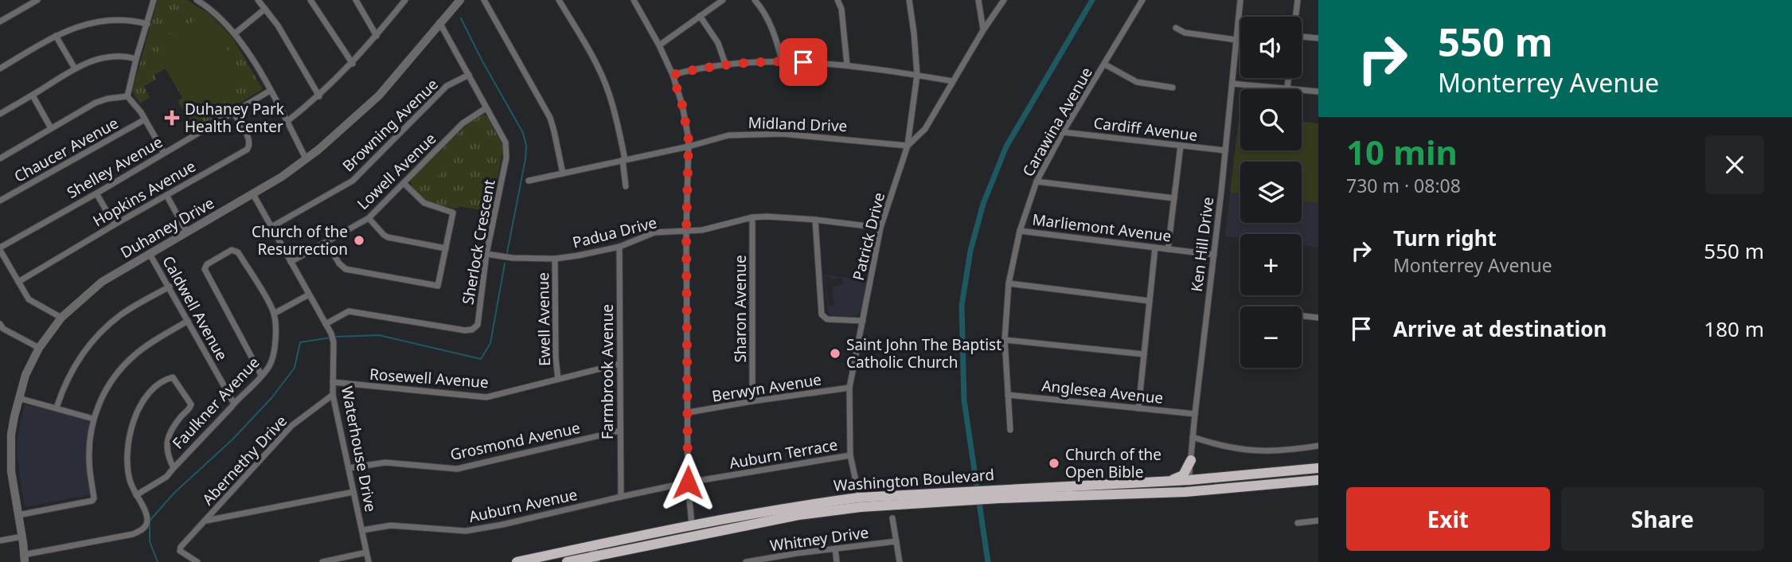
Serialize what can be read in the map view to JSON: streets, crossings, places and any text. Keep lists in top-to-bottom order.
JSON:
{
  "streets": {
    "highway": ["Washington Boulevard"],
    "street": [
      "Carawina Avenue",
      "Midland Drive",
      "Browning Avenue",
      "Cardiff Avenue",
      "Chaucer Avenue",
      "Shelley Avenue",
      "Lowell Avenue",
      "Hopkins Avenue",
      "Duhaney Drive",
      "Marliemont Avenue",
      "Padua Drive",
      "Patrick Drive",
      "Sherlock Crescent",
      "Ken Hill Drive",
      "Caldwell Avenue",
      "Sharon Avenue",
      "Ewell Avenue",
      "Farmbrook Avenue",
      "Rosewell Avenue",
      "Berwyn Avenue",
      "Anglesea Avenue",
      "Faulkner Avenue",
      "Grosmond Avenue",
      "Waterhouse Drive",
      "Auburn Terrace",
      "Abernethy Drive",
      "Auburn Avenue",
      "Whitney Drive"
    ]
  },
  "crossings": [
    ["Carawina Avenue", "Cardiff Avenue"],
    ["Carawina Avenue", "Marliemont Avenue"],
    ["Carawina Avenue", "Anglesea Avenue"],
    ["Midland Drive", "Patrick Drive"],
    ["Browning Avenue", "Sherlock Crescent"],
    ["Browning Avenue", "Waterhouse Drive"],
    ["Cardiff Avenue", "Ken Hill Drive"],
    ["Shelley Avenue", "Hopkins Avenue"],
    ["Lowell Avenue", "Sherlock Crescent"],
    ["Lowell Avenue", "Waterhouse Drive"],
    ["Duhaney Drive", "Sherlock Crescent"],
    ["Duhaney Drive", "Caldwell Avenue"],
    ["Duhaney Drive", "Waterhouse Drive"],
    ["Marliemont Avenue", "Ken Hill Drive"],
    ["Padua Drive", "Patrick Drive"],
    ["Padua Drive", "Sherlock Crescent"],
    ["Padua Drive", "Sharon Avenue"],
    ["Padua Drive", "Ewell Avenue"],
    ["Padua Drive", "Farmbrook Avenue"],
    ["Patrick Drive", "Berwyn Avenue"],
    ["Patrick Drive", "Auburn Terrace"],
    ["Patrick Drive", "Washington Boulevard"],
    ["Sherlock Crescent", "Waterhouse Drive"],
    ["Ken Hill Drive", "Anglesea Avenue"],
    ["Ken Hill Drive", "Washington Boulevard"],
    ["Caldwell Avenue", "Faulkner Avenue"],
    ["Sharon Avenue", "Berwyn Avenue"],
    ["Ewell Avenue", "Rosewell Avenue"],
    ["Farmbrook Avenue", "Rosewell Avenue"],
    ["Farmbrook Avenue", "Grosmond Avenue"],
    ["Farmbrook Avenue", "Auburn Avenue"],
    ["Rosewell Avenue", "Waterhouse Drive"],
    ["Grosmond Avenue", "Waterhouse Drive"],
    ["Waterhouse Drive", "Abernethy Drive"],
    ["Waterhouse Drive", "Auburn Avenue"],
    ["Auburn Terrace", "Auburn Avenue"]
  ],
  "places": {
    "health": ["Duhaney Park Health Center"],
    "other": ["Church of the Resurrection", "Saint John The Baptist Catholic Church", "Church of the Open Bible"]
  },
  "page": {
    "turn": ["550 m", "Monterrey Avenue"],
    "map_buttons": ["+", "−"],
    "heading": ["10 min", "730 m · 08:08"],
    "list": [
      {
        "name": "Turn right",
        "note": "Monterrey Avenue",
        "value": "550 m"
      },
      {
        "name": "Arrive at destination",
        "value": "180 m"
      }
    ],
    "buttons": ["Exit", "Share"]
  }
}
